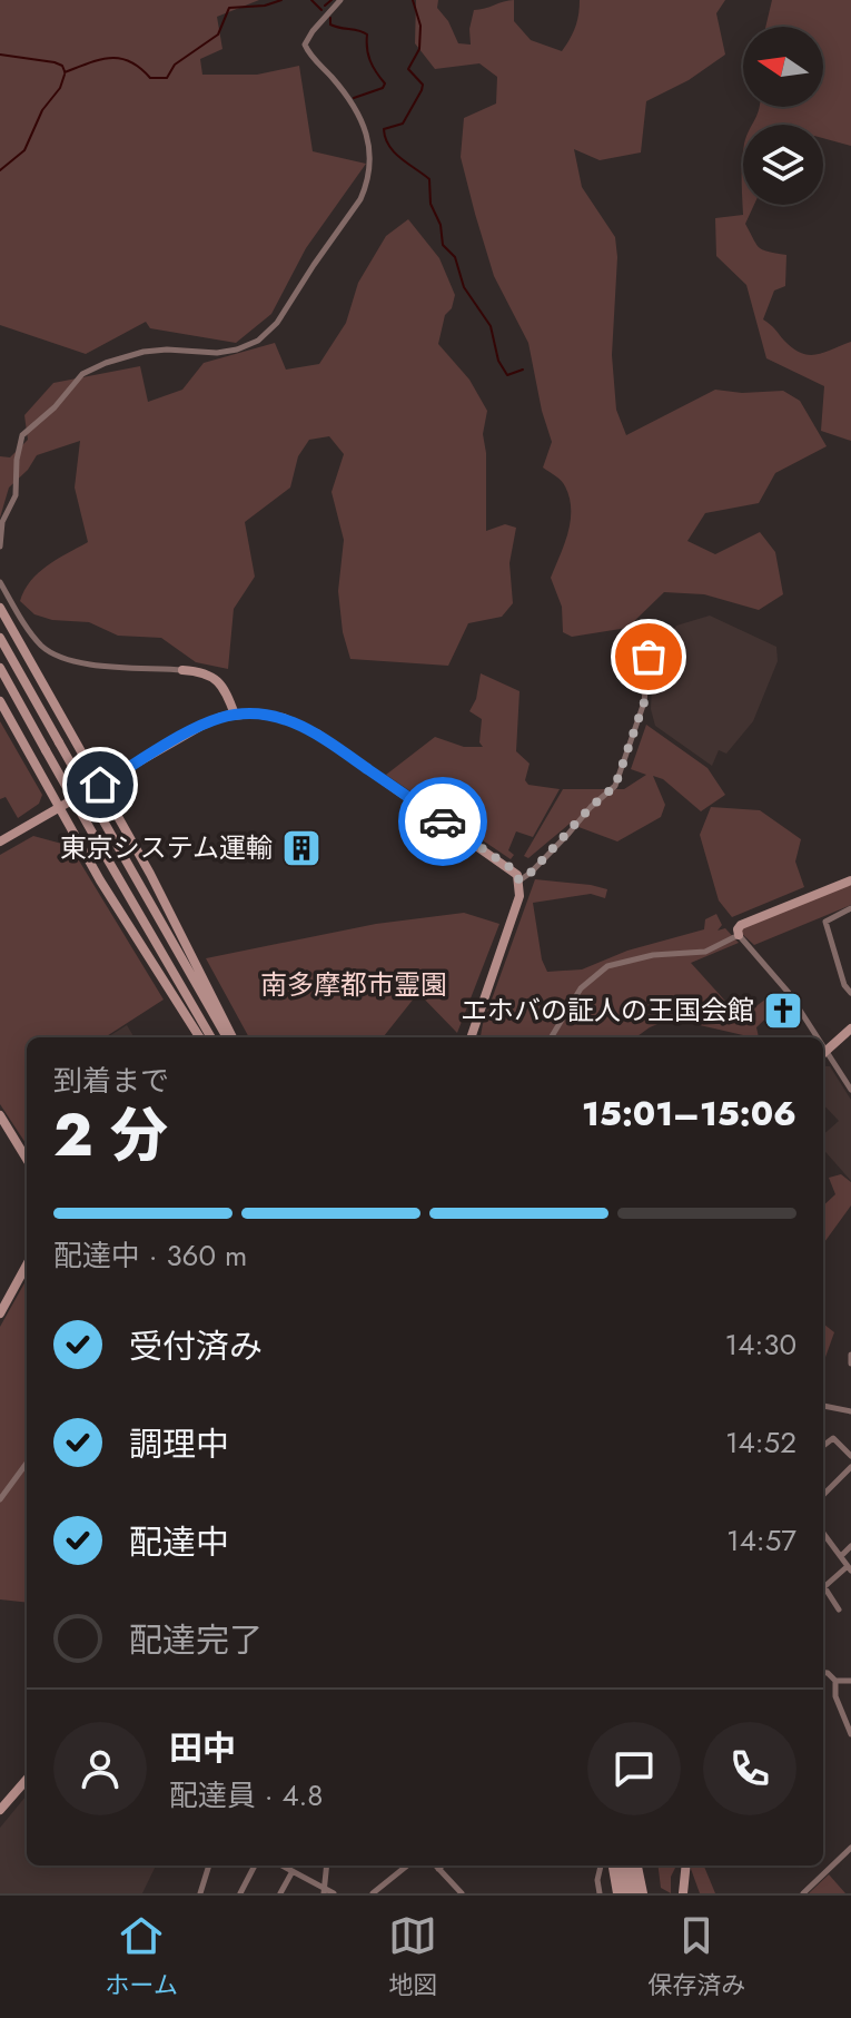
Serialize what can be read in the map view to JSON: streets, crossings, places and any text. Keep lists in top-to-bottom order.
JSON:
{
  "parks": ["南多摩都市霊園"],
  "places": {
    "building": ["東京システム運輸"],
    "church": ["エホバの証人の王国会館"]
  },
  "north": "left",
  "page": {
    "heading": ["2 分", "到着まで", "15:01–15:06"],
    "panel": ["田中", "配達員 · 4.8"],
    "bar": "配達中 · 360 m",
    "list": [
      ["受付済み", "14:30"],
      ["調理中", "14:52"],
      ["配達中", "14:57"],
      "配達完了"
    ],
    "tabs": ["ホーム", "地図", "保存済み"]
  }
}
